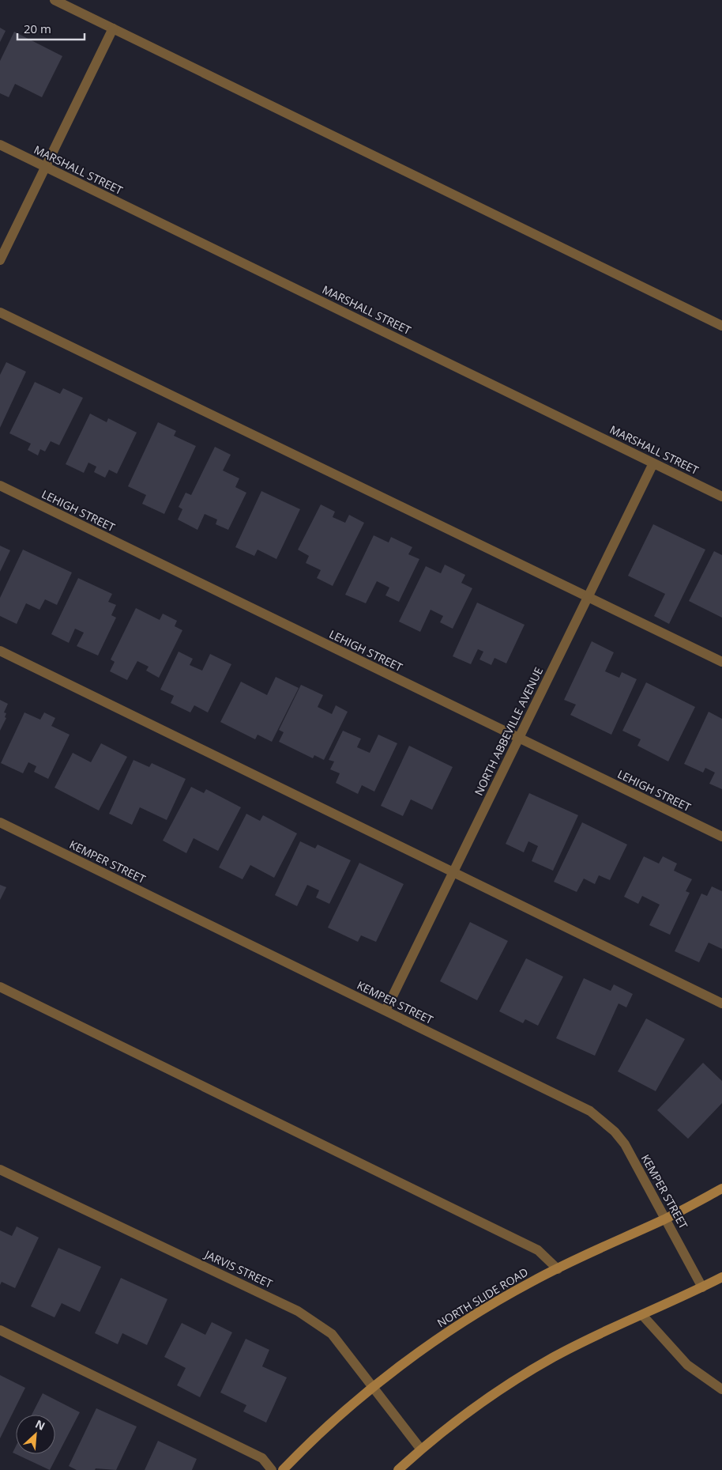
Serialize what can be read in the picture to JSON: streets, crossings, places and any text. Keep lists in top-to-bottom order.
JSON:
{
  "streets": {
    "main road": ["NORTH SLIDE ROAD"],
    "street": [
      "MARSHALL STREET",
      "LEHIGH STREET",
      "NORTH ABBEVILLE AVENUE",
      "KEMPER STREET",
      "JARVIS STREET"
    ]
  },
  "crossings": [
    ["MARSHALL STREET", "NORTH ABBEVILLE AVENUE"],
    ["LEHIGH STREET", "NORTH ABBEVILLE AVENUE"],
    ["NORTH ABBEVILLE AVENUE", "KEMPER STREET"],
    ["KEMPER STREET", "NORTH SLIDE ROAD"],
    ["JARVIS STREET", "NORTH SLIDE ROAD"]
  ],
  "scale_bar": "20 m",
  "north": "top right"
}
